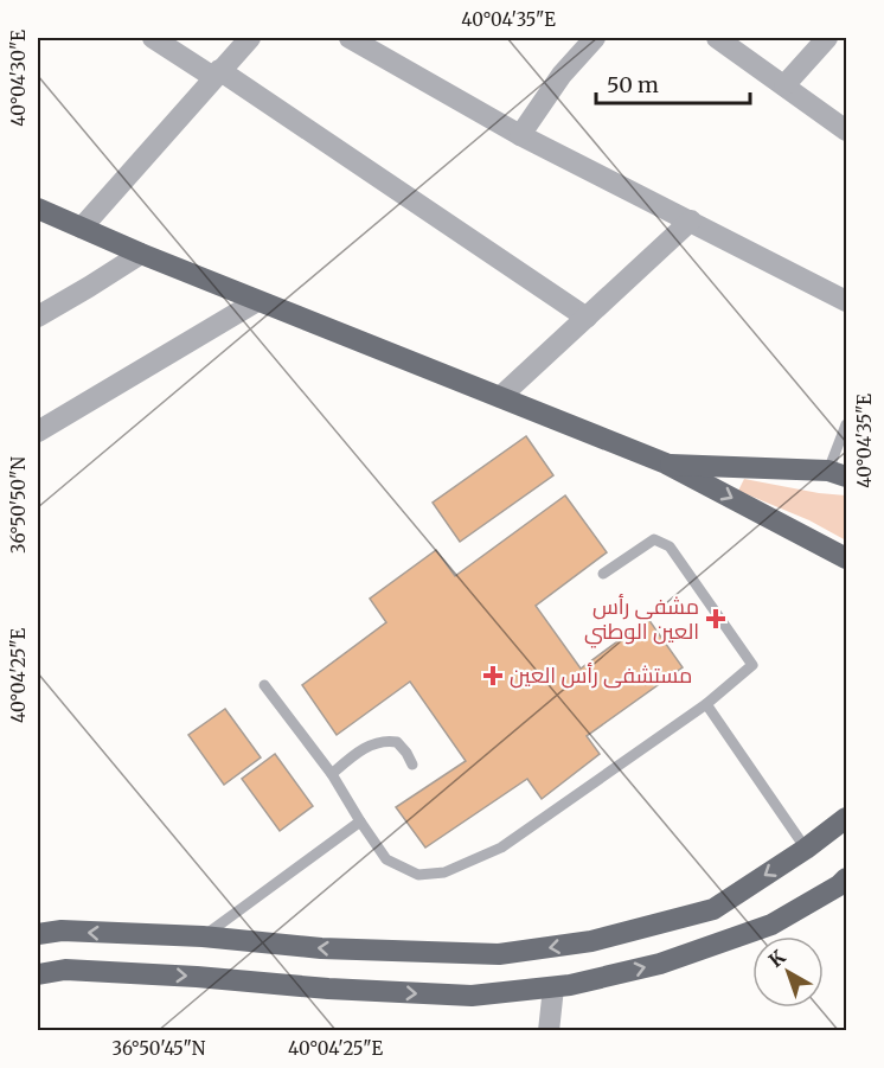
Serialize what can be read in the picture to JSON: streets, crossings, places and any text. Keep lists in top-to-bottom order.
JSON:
{
  "places": {
    "health": ["مشفى رأس العين الوطني", "مستشفى رأس العين"]
  },
  "scale_bar": "50 m",
  "north": "top left",
  "coordinates": [
    "40°04'35\"E",
    "40°04'30\"E",
    "36°50'50\"N",
    "40°04'25\"E",
    "36°50'45\"N"
  ]
}
